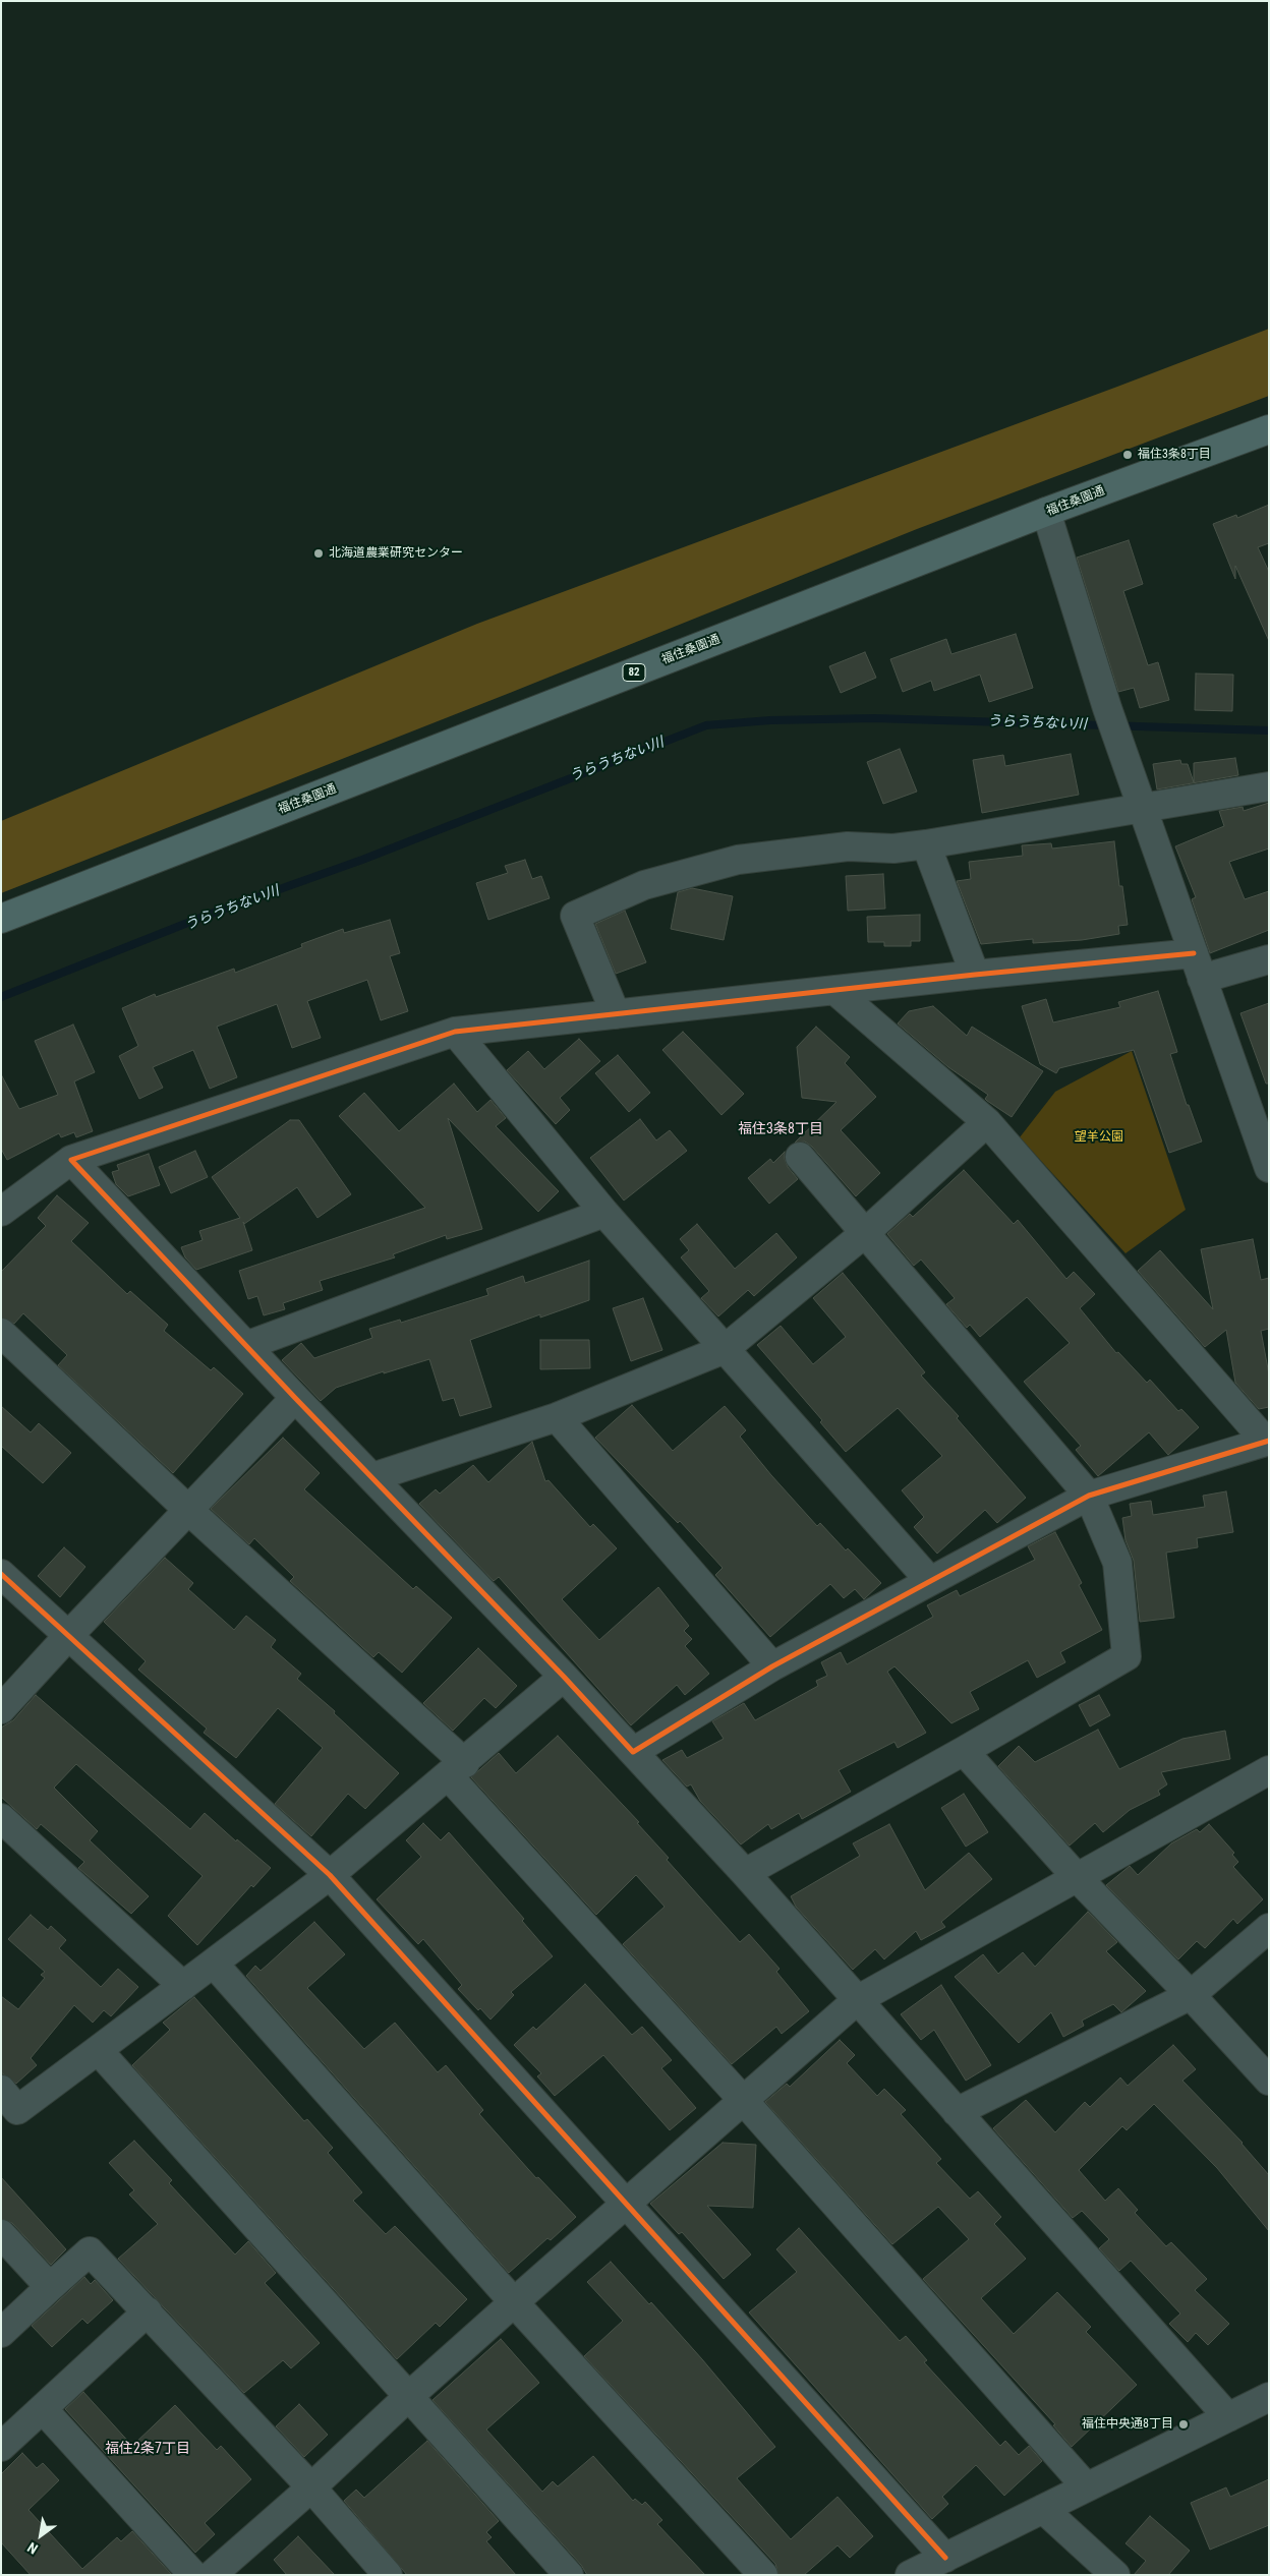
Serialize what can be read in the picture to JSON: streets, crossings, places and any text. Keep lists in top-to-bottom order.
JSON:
{
  "streets": {
    "main road": ["福住桑園通", "82"]
  },
  "districts": ["福住3条8丁目", "福住2条7丁目"],
  "water": ["うらうちない川"],
  "parks": ["望羊公園"],
  "places": ["福住3条8丁目", "北海道農業研究センター", "福住中央通8丁目"],
  "north": "bottom left"
}
